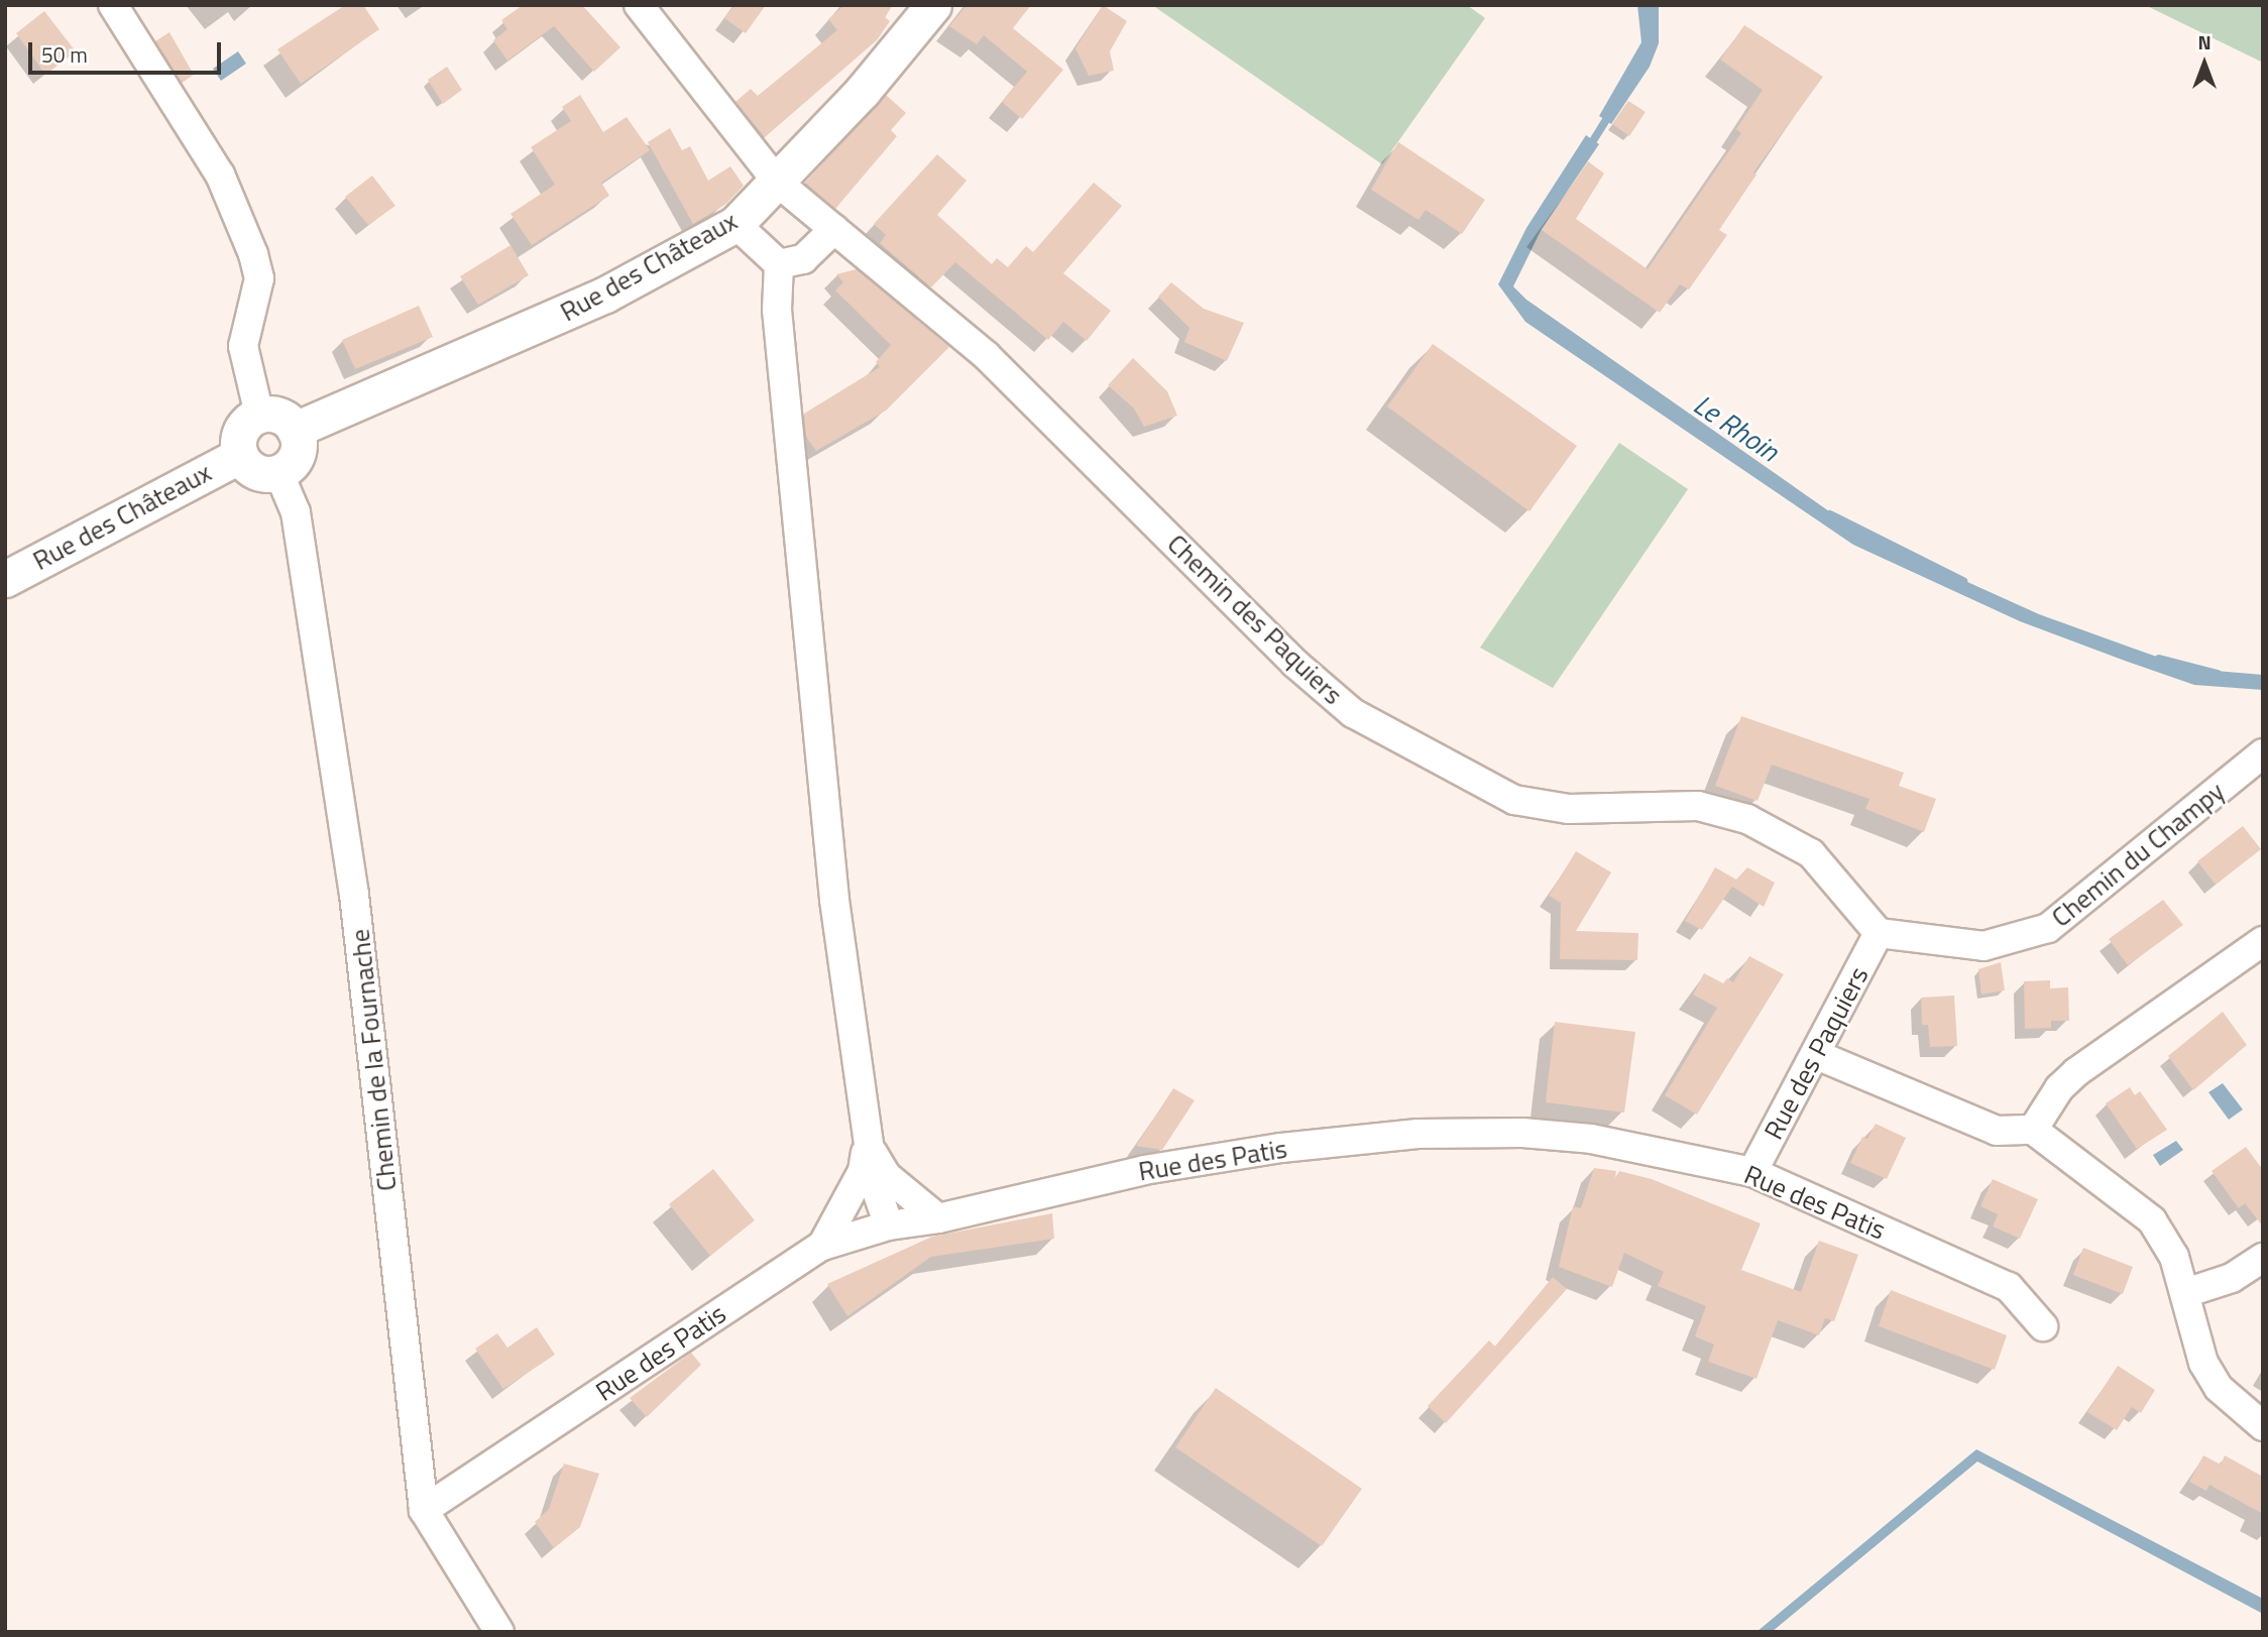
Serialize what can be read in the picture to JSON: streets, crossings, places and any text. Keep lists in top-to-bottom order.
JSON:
{
  "streets": {
    "street": [
      "Rue des Châteaux",
      "Chemin des Paquiers",
      "Chemin du Champy",
      "Rue des Paquiers",
      "Chemin de la Fournache",
      "Rue des Patis"
    ]
  },
  "crossings": [
    ["Rue des Châteaux", "Chemin des Paquiers"],
    ["Rue des Châteaux", "Chemin de la Fournache"],
    ["Chemin des Paquiers", "Chemin du Champy"],
    ["Chemin des Paquiers", "Rue des Paquiers"],
    ["Chemin du Champy", "Rue des Paquiers"],
    ["Rue des Paquiers", "Rue des Patis"],
    ["Chemin de la Fournache", "Rue des Patis"]
  ],
  "water": ["Le Rhoin"],
  "scale_bar": "50 m",
  "north": "top"
}
